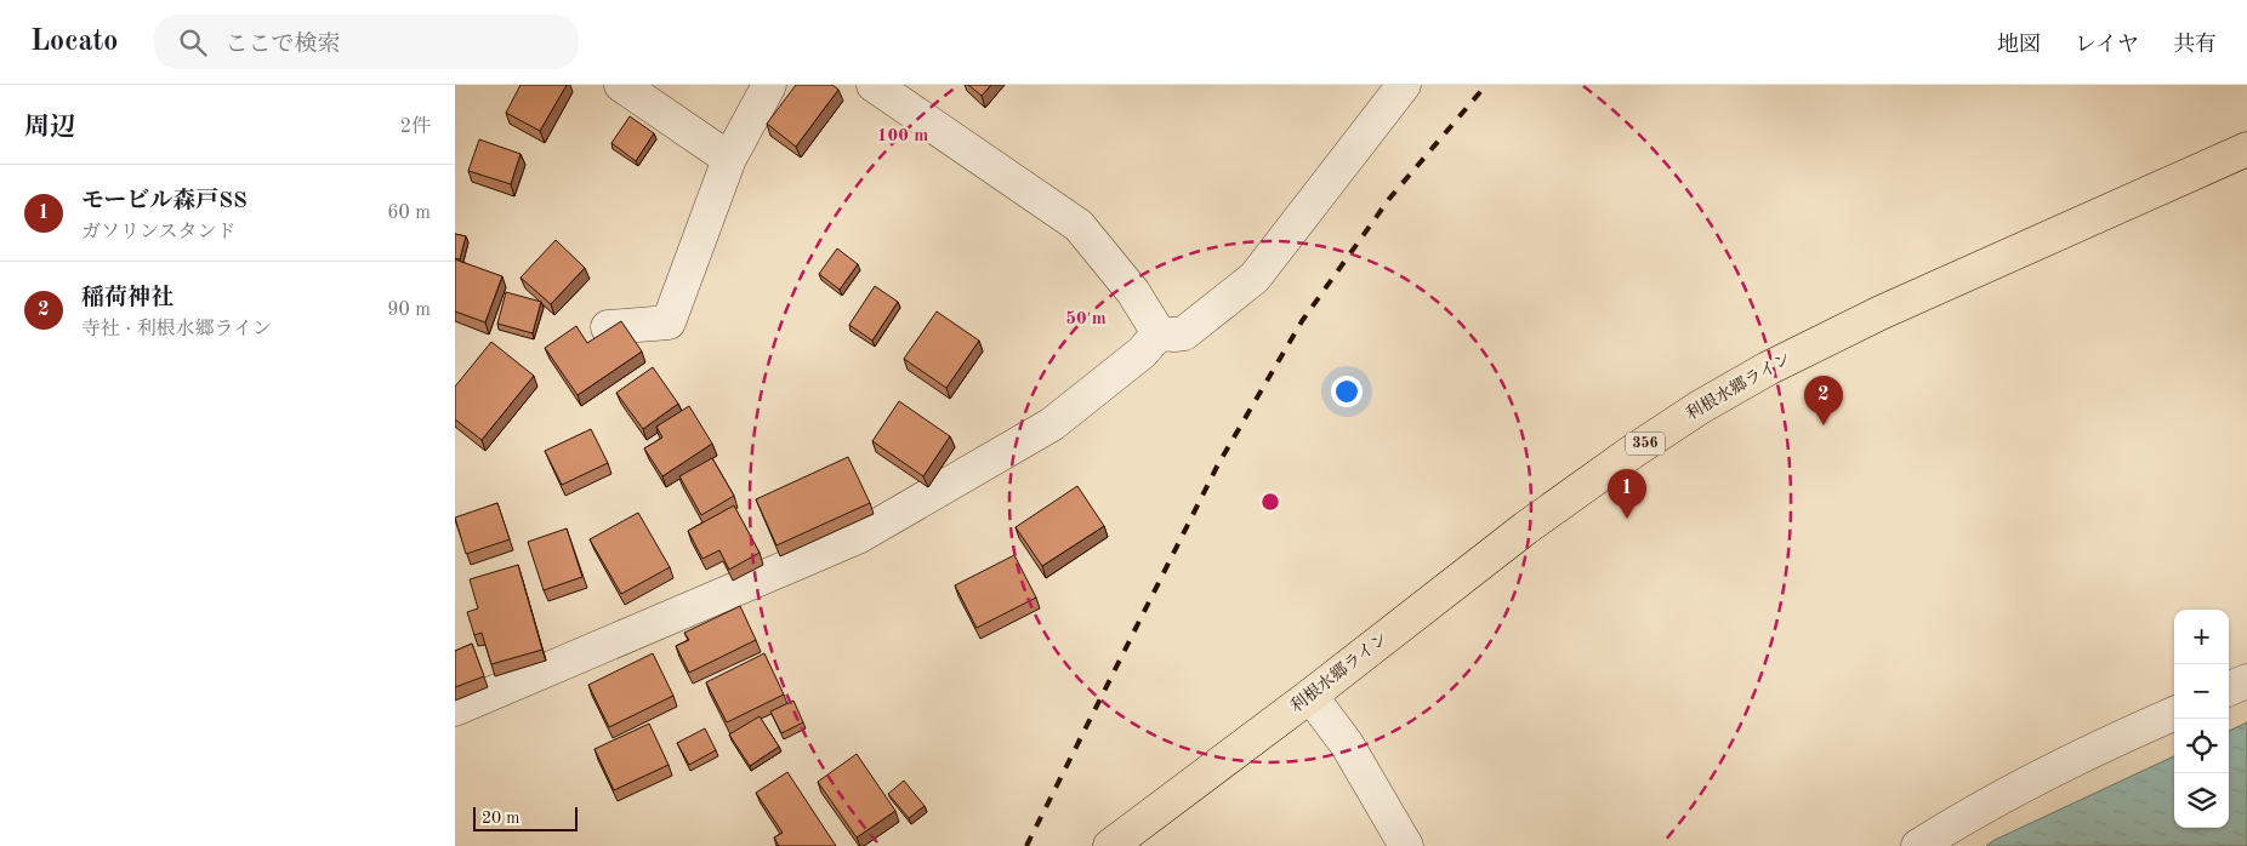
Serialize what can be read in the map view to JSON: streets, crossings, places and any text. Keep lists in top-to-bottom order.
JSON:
{
  "streets": {
    "highway": ["利根水郷ライン", "356"]
  },
  "scale_bar": "20 m",
  "page": {
    "header": "Locato",
    "search": "ここで検索",
    "nav": ["地図", "レイヤ", "共有"],
    "heading": ["周辺", "2件"],
    "list": [
      {
        "mark": "1",
        "name": "モービル森戸SS",
        "note": "ガソリンスタンド",
        "value": "60 m"
      },
      {
        "mark": "2",
        "name": "稲荷神社",
        "note": "寺社 · 利根水郷ライン",
        "value": "90 m"
      }
    ],
    "pins": ["2", "1"],
    "map_buttons": ["+", "−"],
    "scale": "20 m"
  },
  "rings": ["100 m", "50 m"]
}
